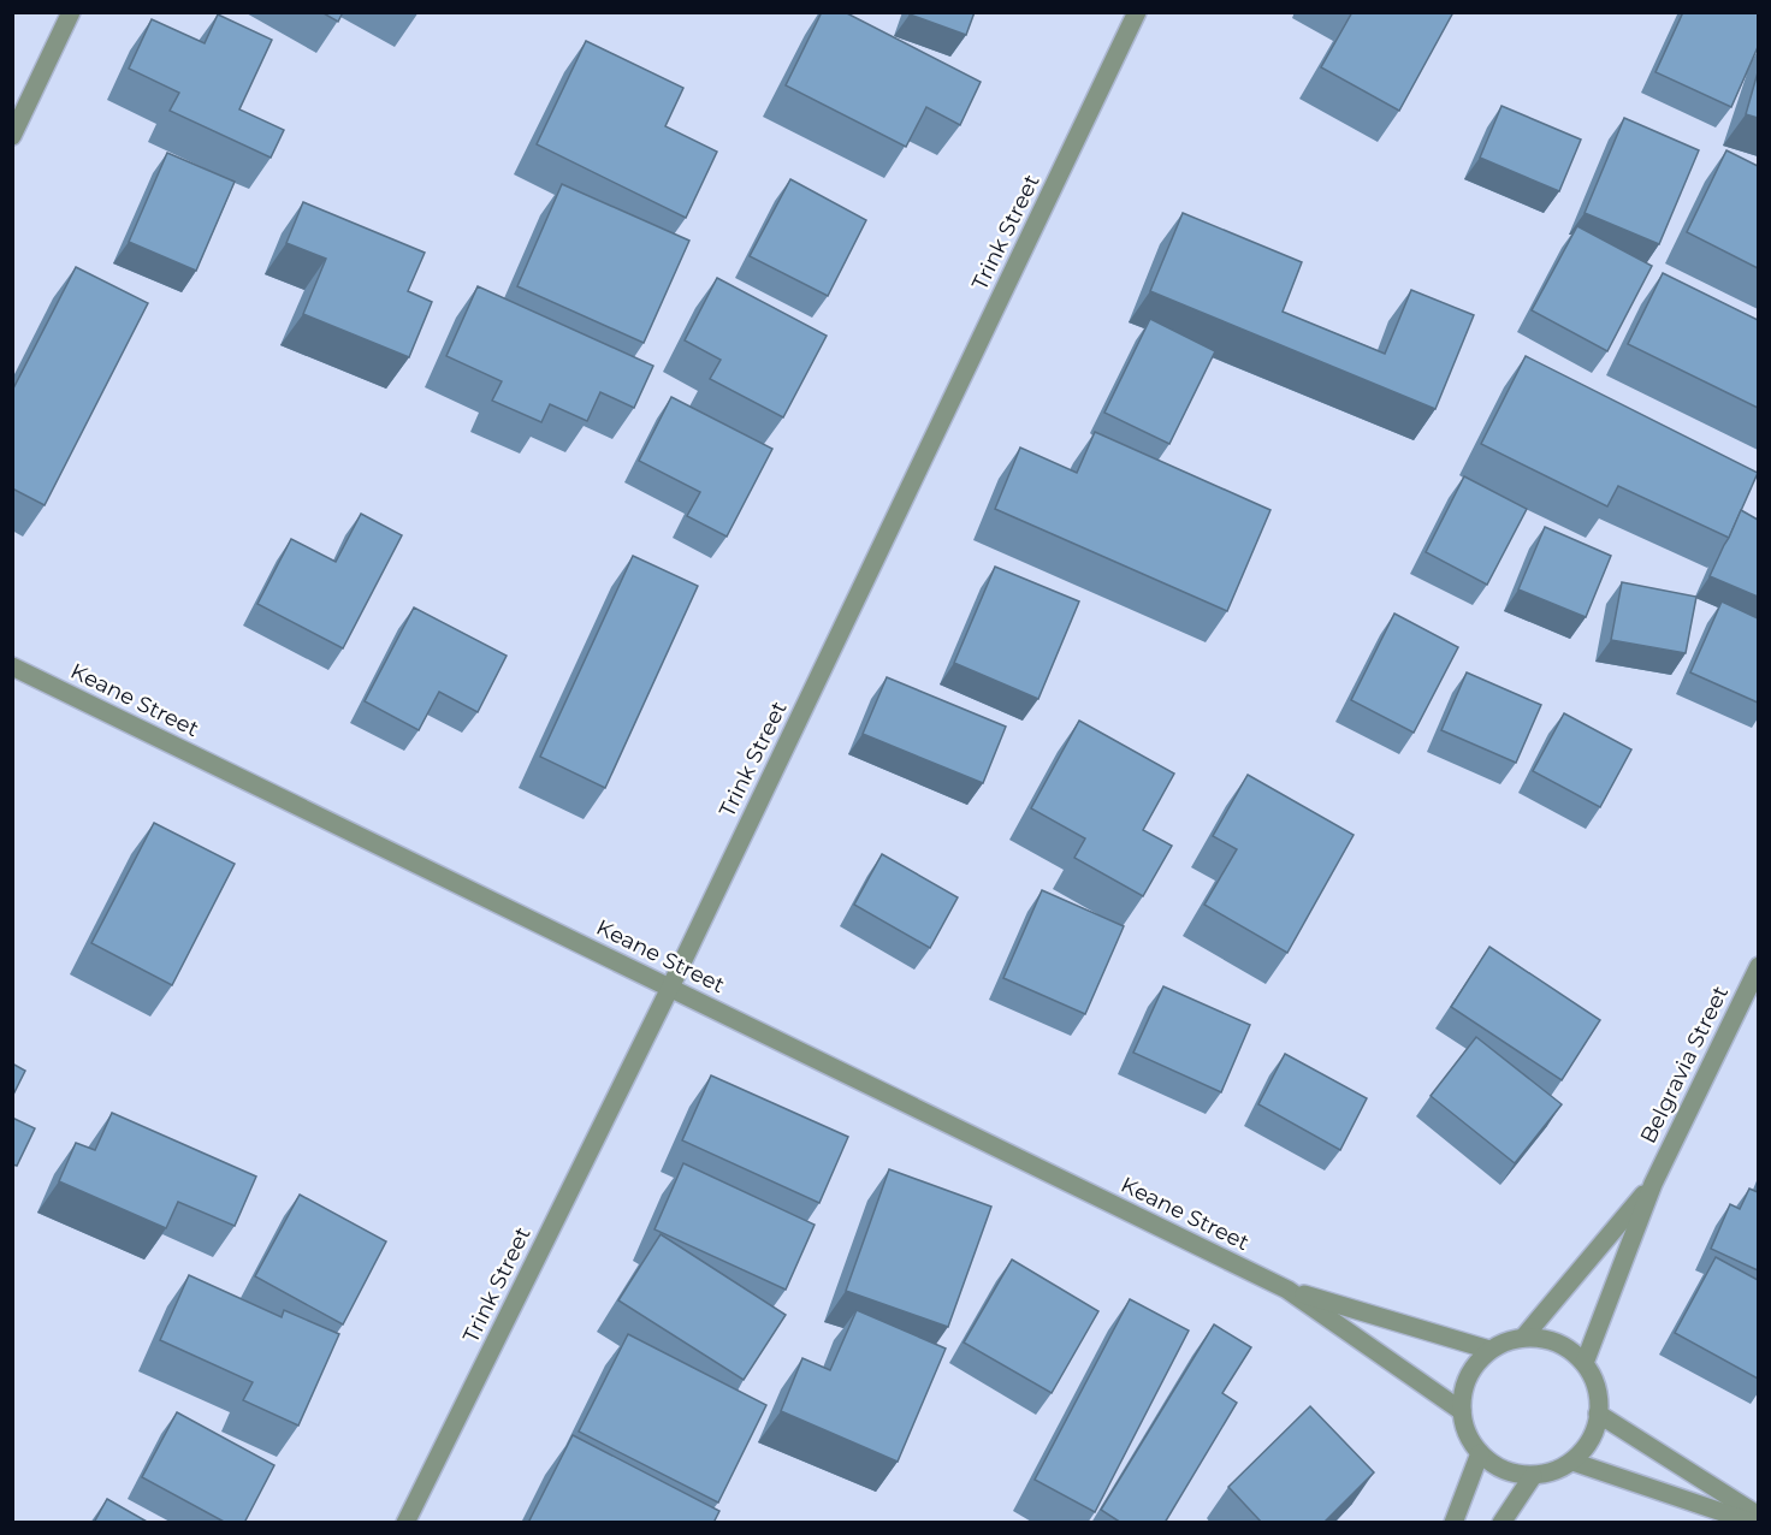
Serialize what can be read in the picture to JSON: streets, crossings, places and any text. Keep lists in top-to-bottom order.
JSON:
{
  "streets": {
    "street": ["Trink Street", "Keane Street", "Belgravia Street"]
  },
  "crossings": [
    ["Trink Street", "Keane Street"],
    ["Keane Street", "Belgravia Street"]
  ]
}
